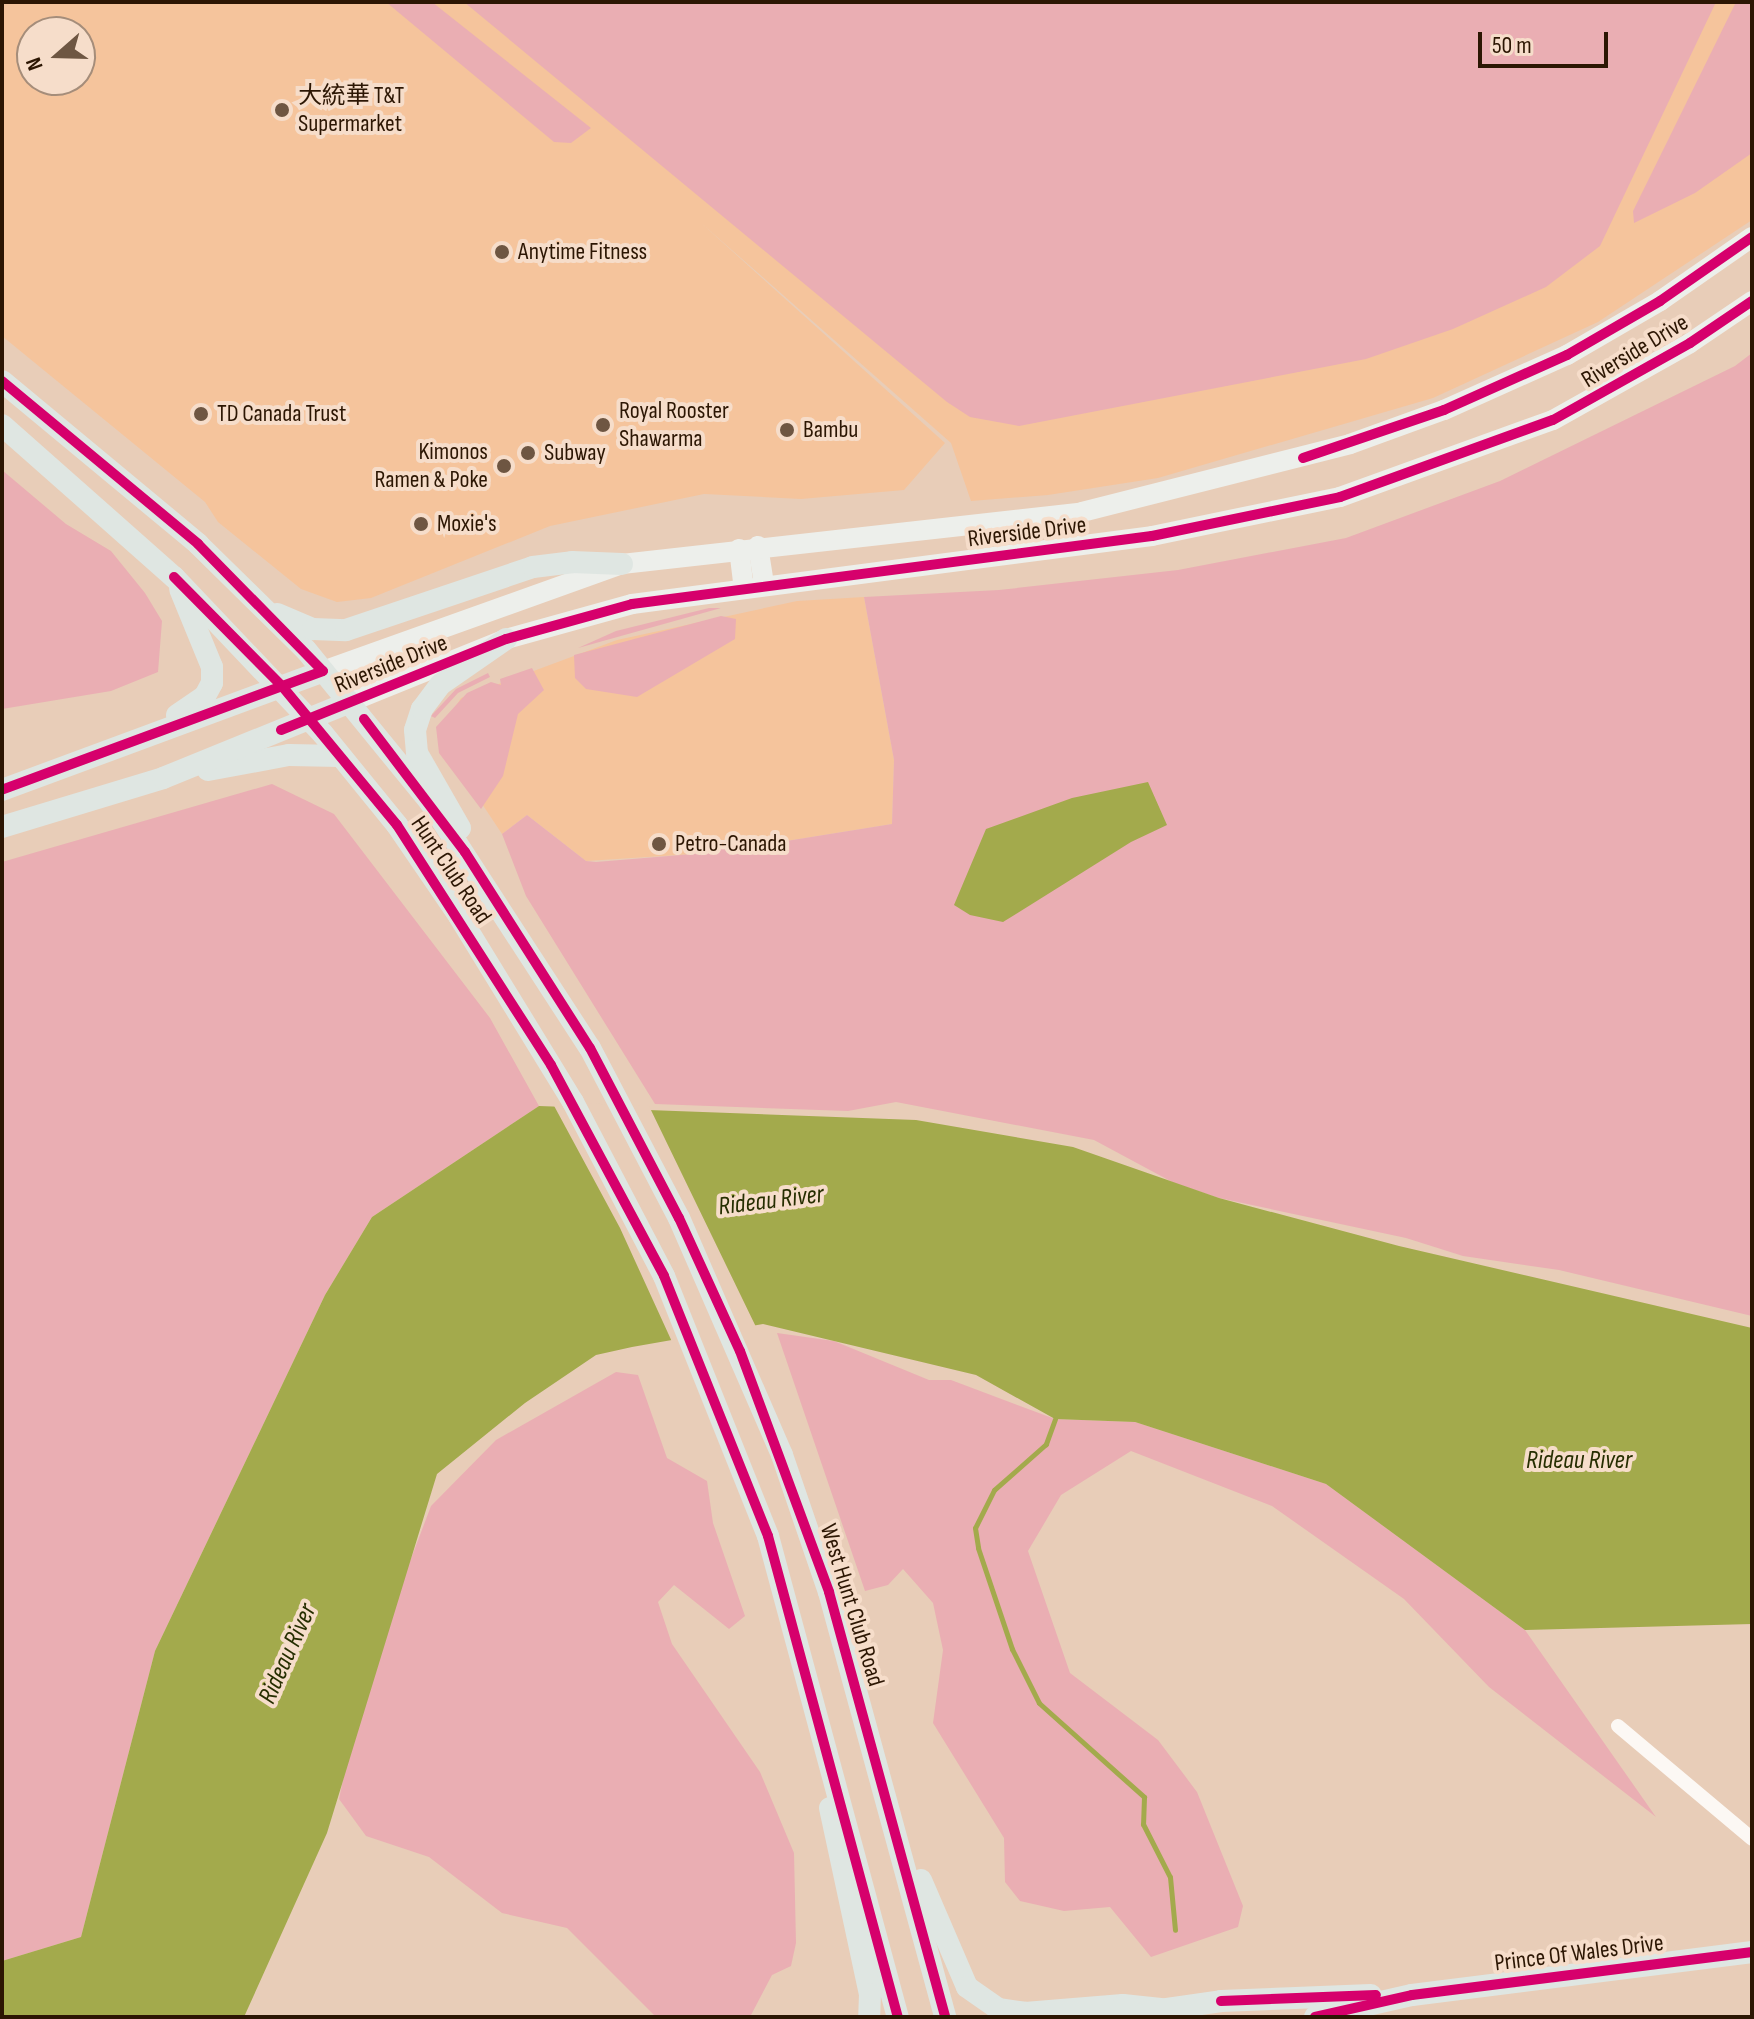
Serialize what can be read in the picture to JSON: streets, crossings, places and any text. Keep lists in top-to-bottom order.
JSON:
{
  "streets": {
    "main road": [
      "Riverside Drive",
      "Hunt Club Road",
      "West Hunt Club Road",
      "Prince Of Wales Drive"
    ]
  },
  "crossings": [
    ["Riverside Drive", "Hunt Club Road"],
    ["Hunt Club Road", "West Hunt Club Road"]
  ],
  "water": ["Rideau River"],
  "places": [
    "大統華 T&T Supermarket",
    "Anytime Fitness",
    "TD Canada Trust",
    "Royal Rooster Shawarma",
    "Bambu",
    "Subway",
    "Kimonos Ramen & Poke",
    "Moxie's",
    "Petro-Canada"
  ],
  "scale_bar": "50 m",
  "north": "left"
}
